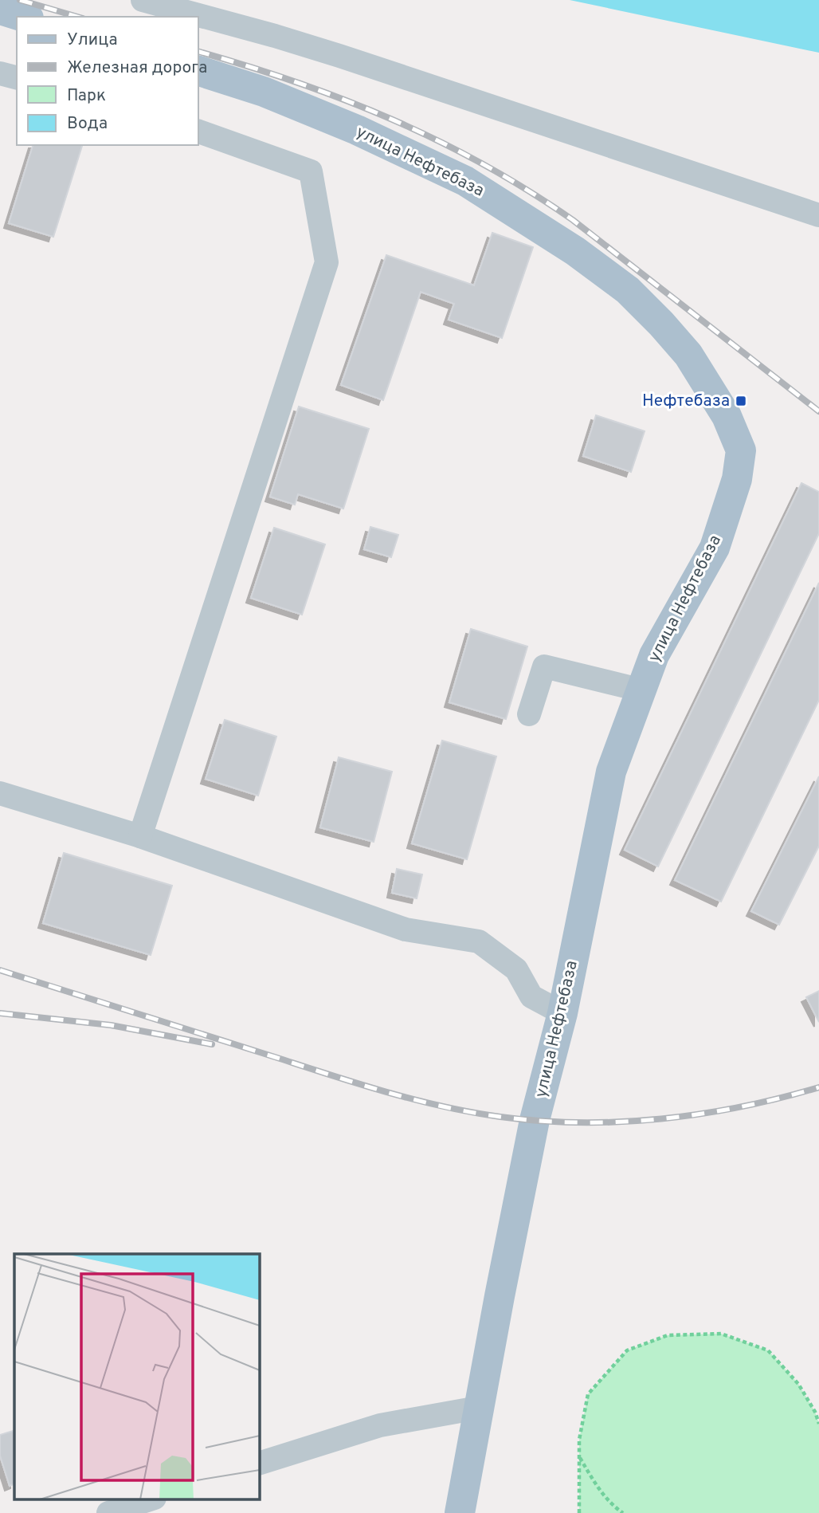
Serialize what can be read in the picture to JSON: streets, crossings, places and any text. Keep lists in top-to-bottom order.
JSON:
{
  "streets": {
    "main road": ["улица Нефтебаза"]
  },
  "places": {
    "transit": ["Нефтебаза"]
  },
  "legend": [
    "Улица",
    "Железная дорога",
    "Парк",
    "Вода"
  ]
}
